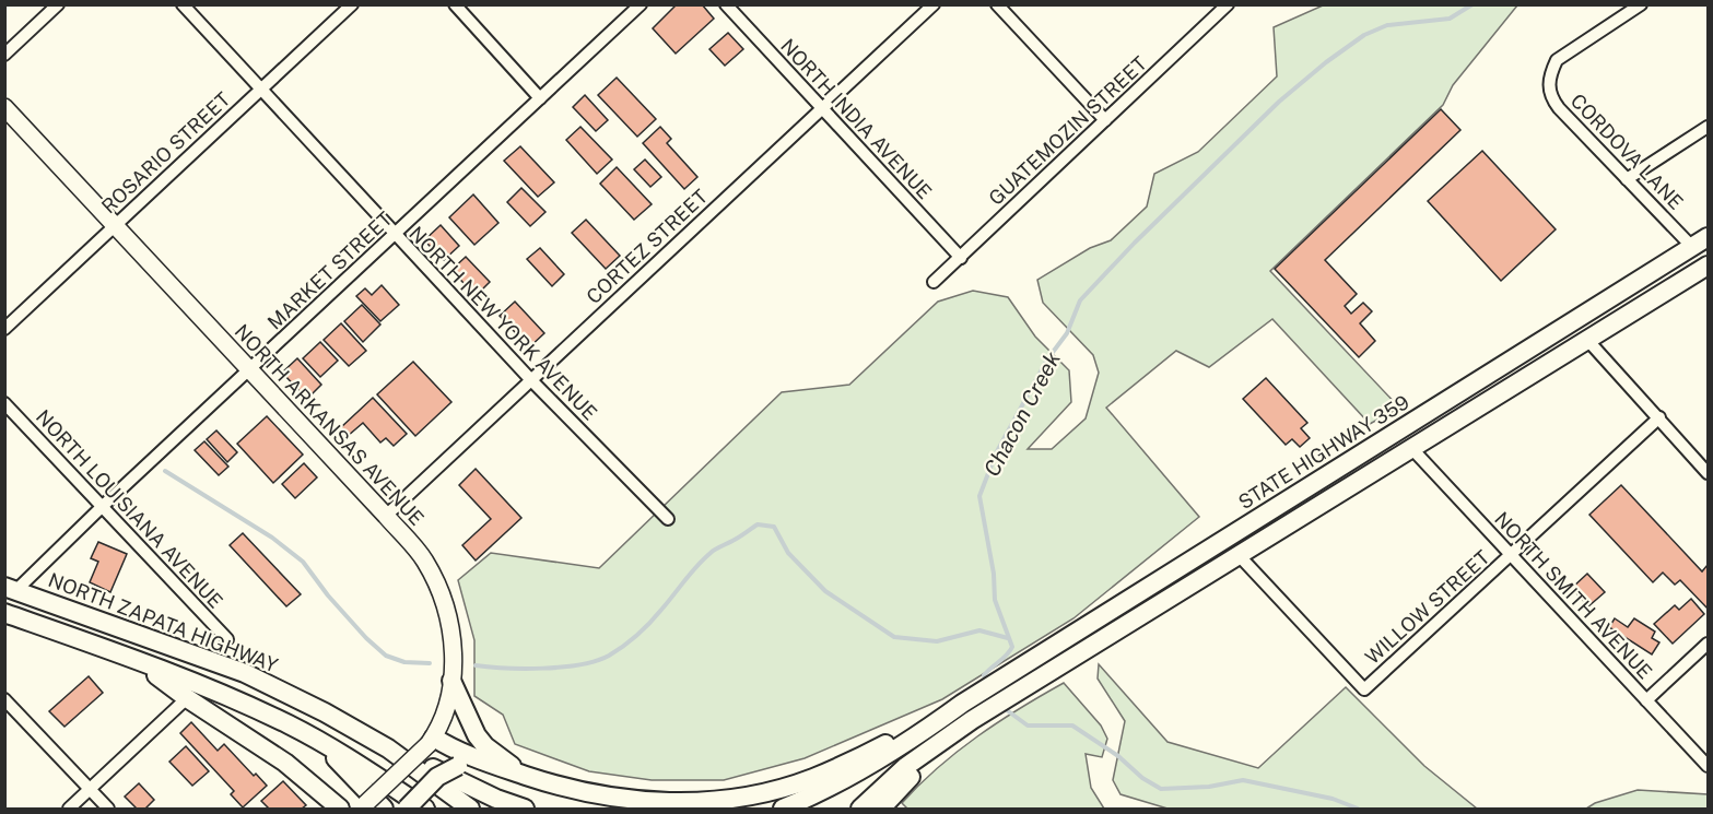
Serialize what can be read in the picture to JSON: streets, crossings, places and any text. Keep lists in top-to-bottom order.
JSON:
{
  "streets": {
    "main road": ["NORTH ARKANSAS AVENUE", "STATE HIGHWAY 359", "NORTH ZAPATA HIGHWAY"],
    "street": [
      "NORTH INDIA AVENUE",
      "GUATEMOZIN STREET",
      "CORDOVA LANE",
      "ROSARIO STREET",
      "CORTEZ STREET",
      "MARKET STREET",
      "NORTH NEW YORK AVENUE",
      "NORTH LOUISIANA AVENUE",
      "NORTH SMITH AVENUE",
      "WILLOW STREET"
    ]
  },
  "crossings": [
    ["NORTH INDIA AVENUE", "GUATEMOZIN STREET"],
    ["NORTH INDIA AVENUE", "CORTEZ STREET"],
    ["CORDOVA LANE", "STATE HIGHWAY 359"],
    ["ROSARIO STREET", "NORTH NEW YORK AVENUE"],
    ["ROSARIO STREET", "NORTH ARKANSAS AVENUE"],
    ["CORTEZ STREET", "NORTH NEW YORK AVENUE"],
    ["CORTEZ STREET", "NORTH ARKANSAS AVENUE"],
    ["MARKET STREET", "NORTH NEW YORK AVENUE"],
    ["MARKET STREET", "NORTH ARKANSAS AVENUE"],
    ["MARKET STREET", "NORTH LOUISIANA AVENUE"],
    ["MARKET STREET", "NORTH ZAPATA HIGHWAY"],
    ["NORTH SMITH AVENUE", "WILLOW STREET"]
  ],
  "water": ["Chacon Creek"]
}
